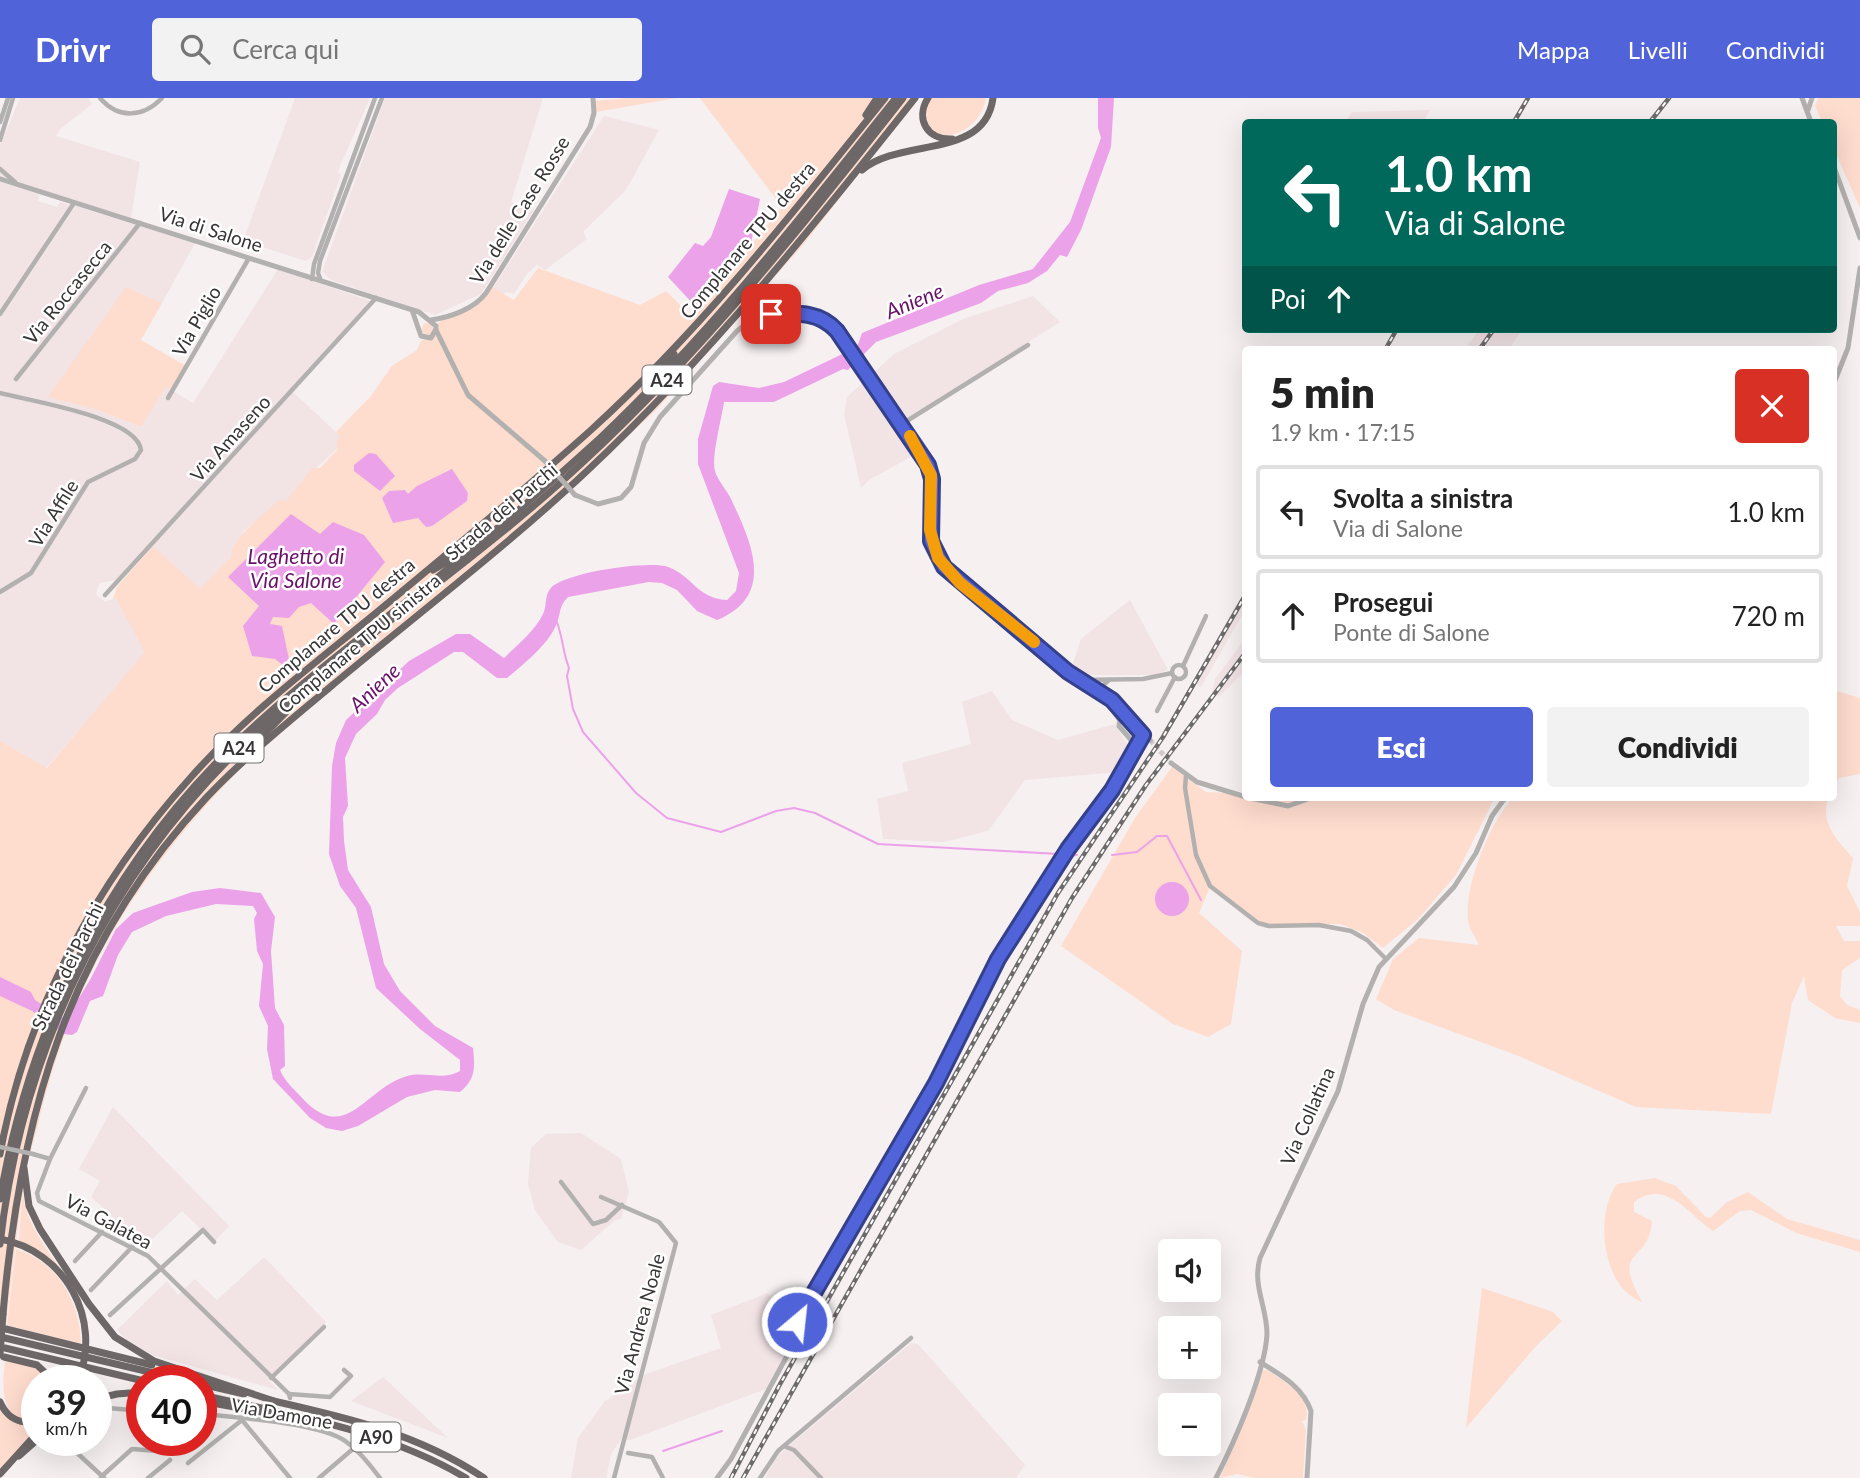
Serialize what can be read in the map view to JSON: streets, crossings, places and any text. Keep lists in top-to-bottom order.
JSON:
{
  "streets": {
    "highway": [
      "Complanare TPU destra",
      "A24",
      "Strada dei Parchi",
      "Complanare TPU sinistra",
      "A90"
    ],
    "street": [
      "Via delle Case Rosse",
      "Via di Salone",
      "Via Roccasecca",
      "Via Piglio",
      "Via Amaseno",
      "Via Affile",
      "Via Collatina",
      "Via Galatea",
      "Via Andrea Noale",
      "Via Damone"
    ]
  },
  "crossings": [
    ["Via delle Case Rosse", "Via di Salone"],
    ["Via di Salone", "Via Roccasecca"],
    ["Via di Salone", "Via Piglio"],
    ["Via di Salone", "Via Amaseno"],
    ["Strada dei Parchi", "Complanare TPU sinistra"]
  ],
  "water": ["Aniene", "Laghetto di Via Salone"],
  "page": {
    "header": "Drivr",
    "search": "Cerca qui",
    "nav": ["Mappa", "Livelli", "Condividi"],
    "turn": ["1.0 km", "Via di Salone"],
    "then": "Poi",
    "heading": ["5 min", "1.9 km · 17:15"],
    "list": [
      {
        "name": "Svolta a sinistra",
        "note": "Via di Salone",
        "value": "1.0 km"
      },
      {
        "name": "Prosegui",
        "note": "Ponte di Salone",
        "value": "720 m"
      }
    ],
    "buttons": ["Esci", "Condividi"],
    "map_buttons": ["+", "−"],
    "speed": "39 km/h",
    "limit": "40"
  }
}
